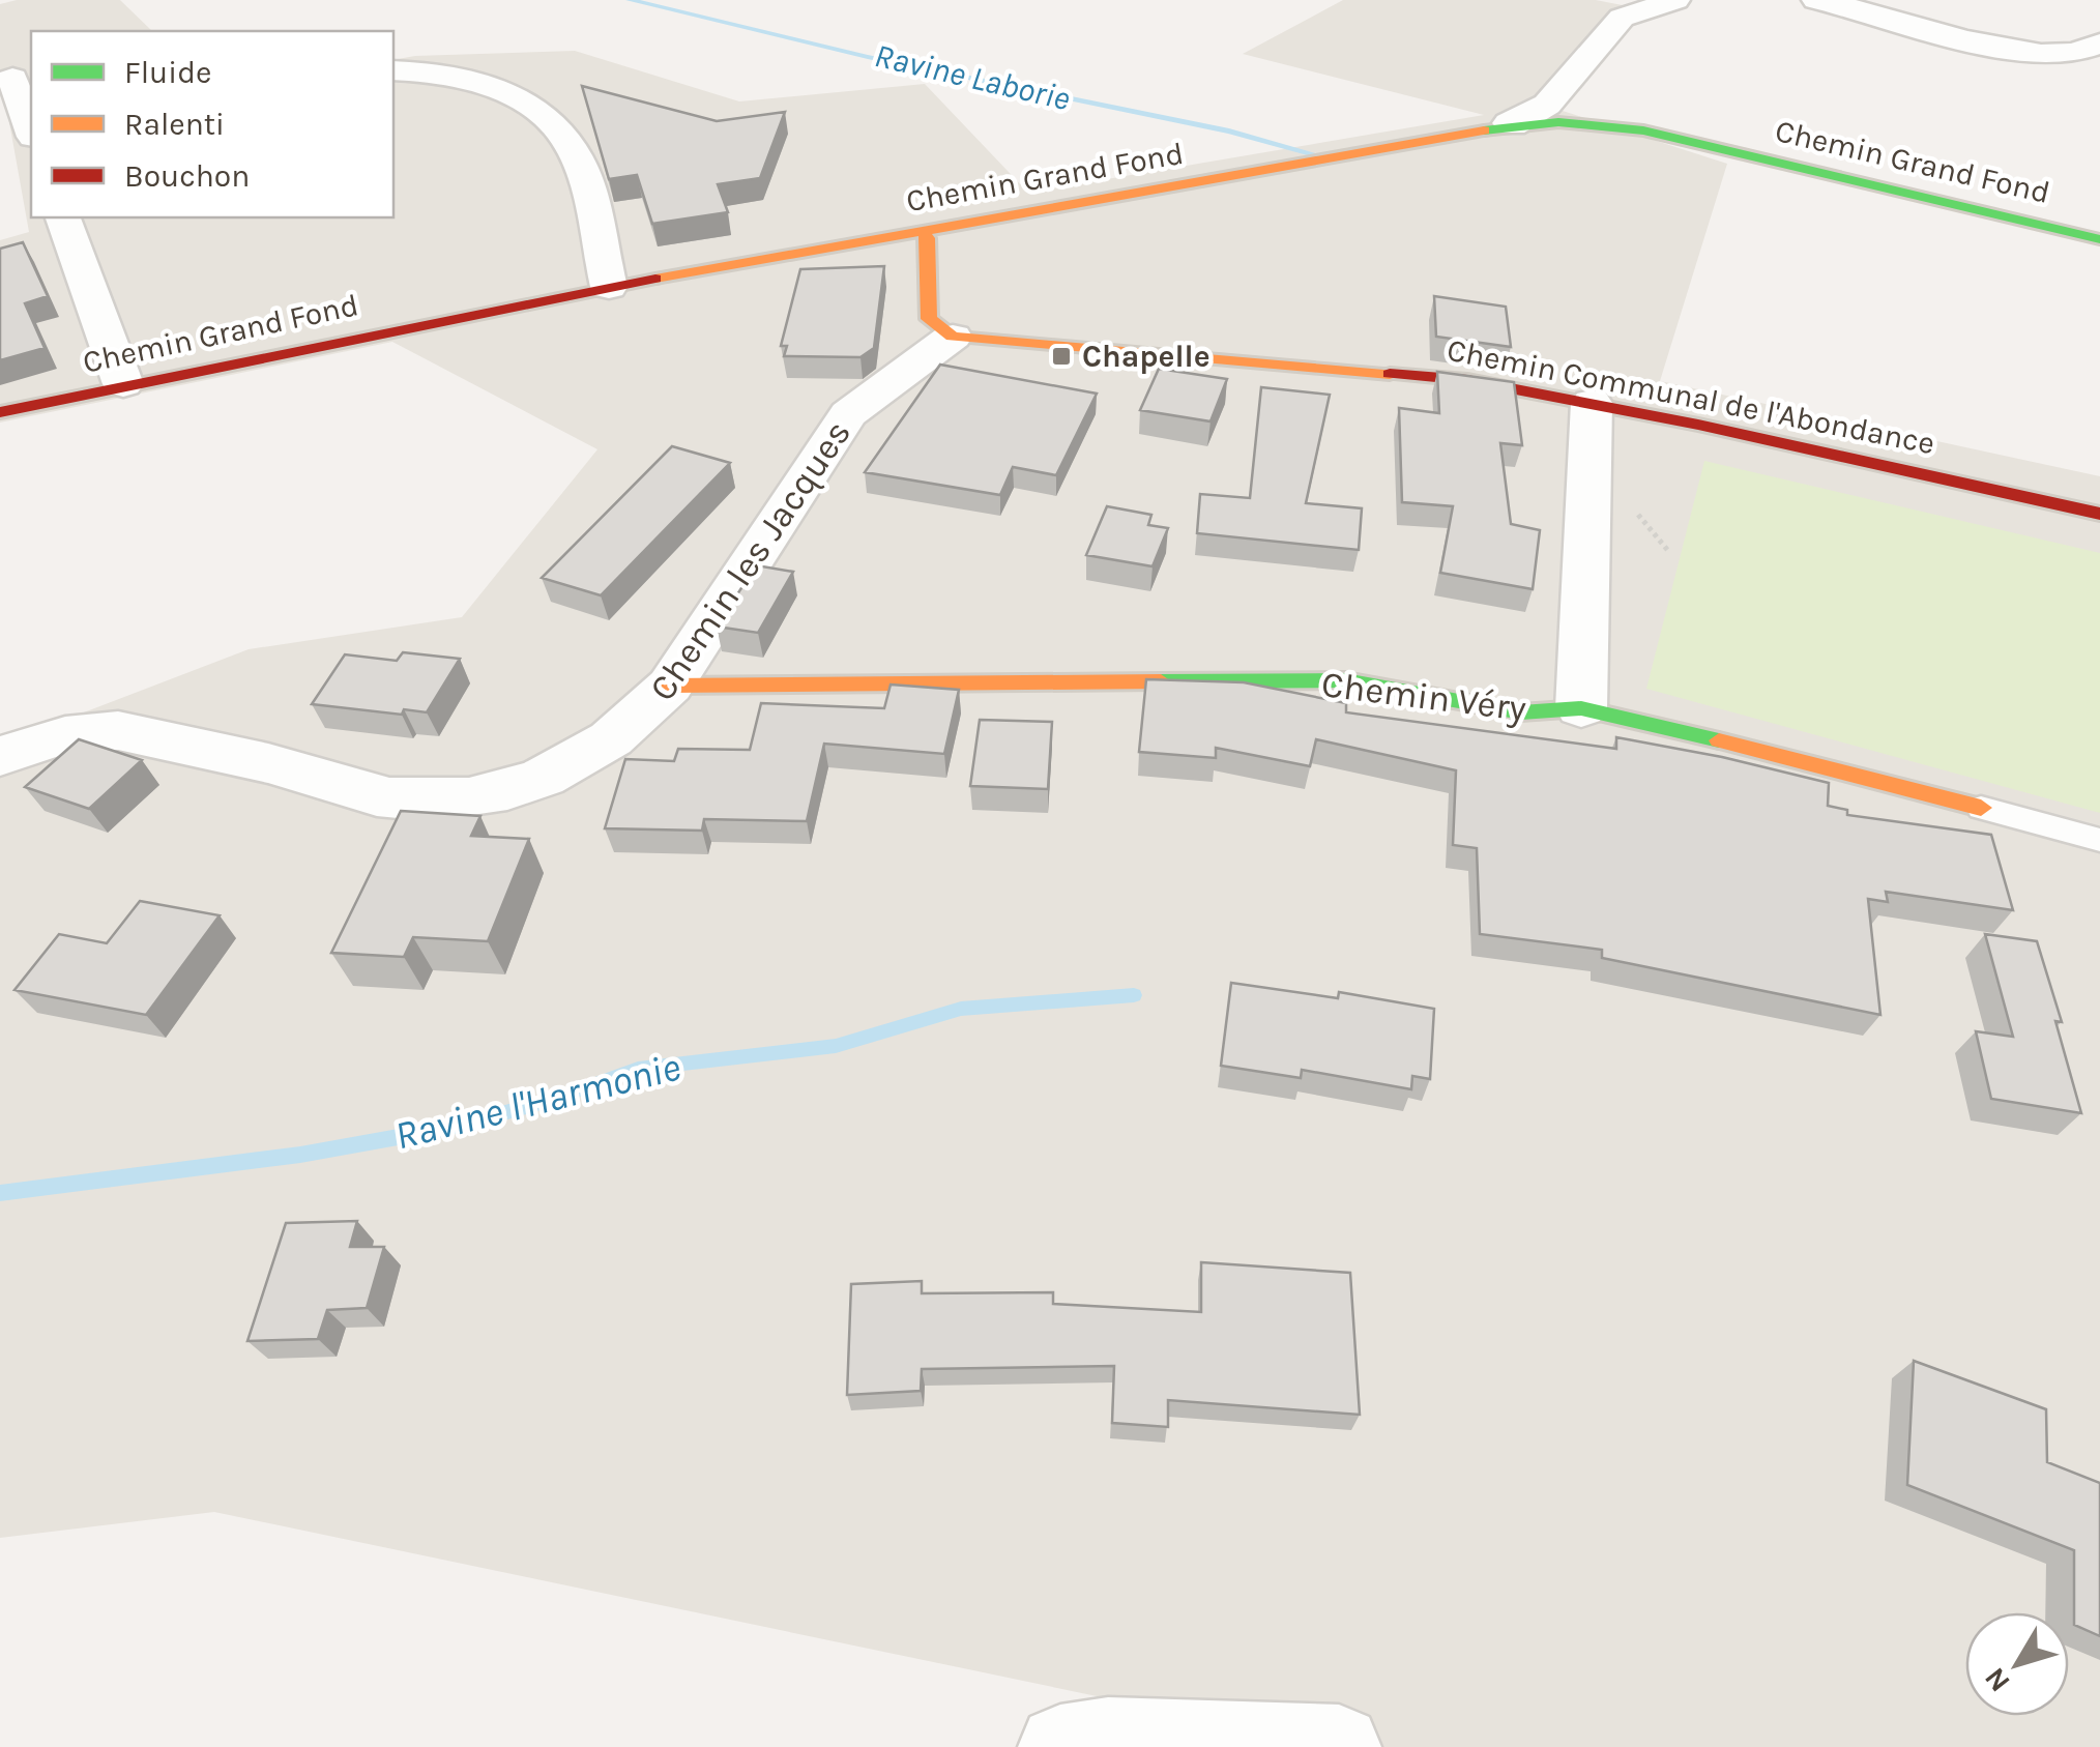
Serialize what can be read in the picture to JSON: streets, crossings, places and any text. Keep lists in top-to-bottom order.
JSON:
{
  "streets": {
    "street": [
      "Chemin Grand Fond",
      "Chemin Communal de l'Abondance",
      "Chemin les Jacques",
      "Chemin Véry"
    ]
  },
  "crossings": [
    ["Chemin Communal de l'Abondance", "Chemin les Jacques"],
    ["Chemin les Jacques", "Chemin Véry"]
  ],
  "water": ["Ravine Laborie", "Ravine l'Harmonie"],
  "places": {
    "transit": ["Chapelle"]
  },
  "legend": ["Fluide", "Ralenti", "Bouchon"],
  "north": "bottom left"
}
